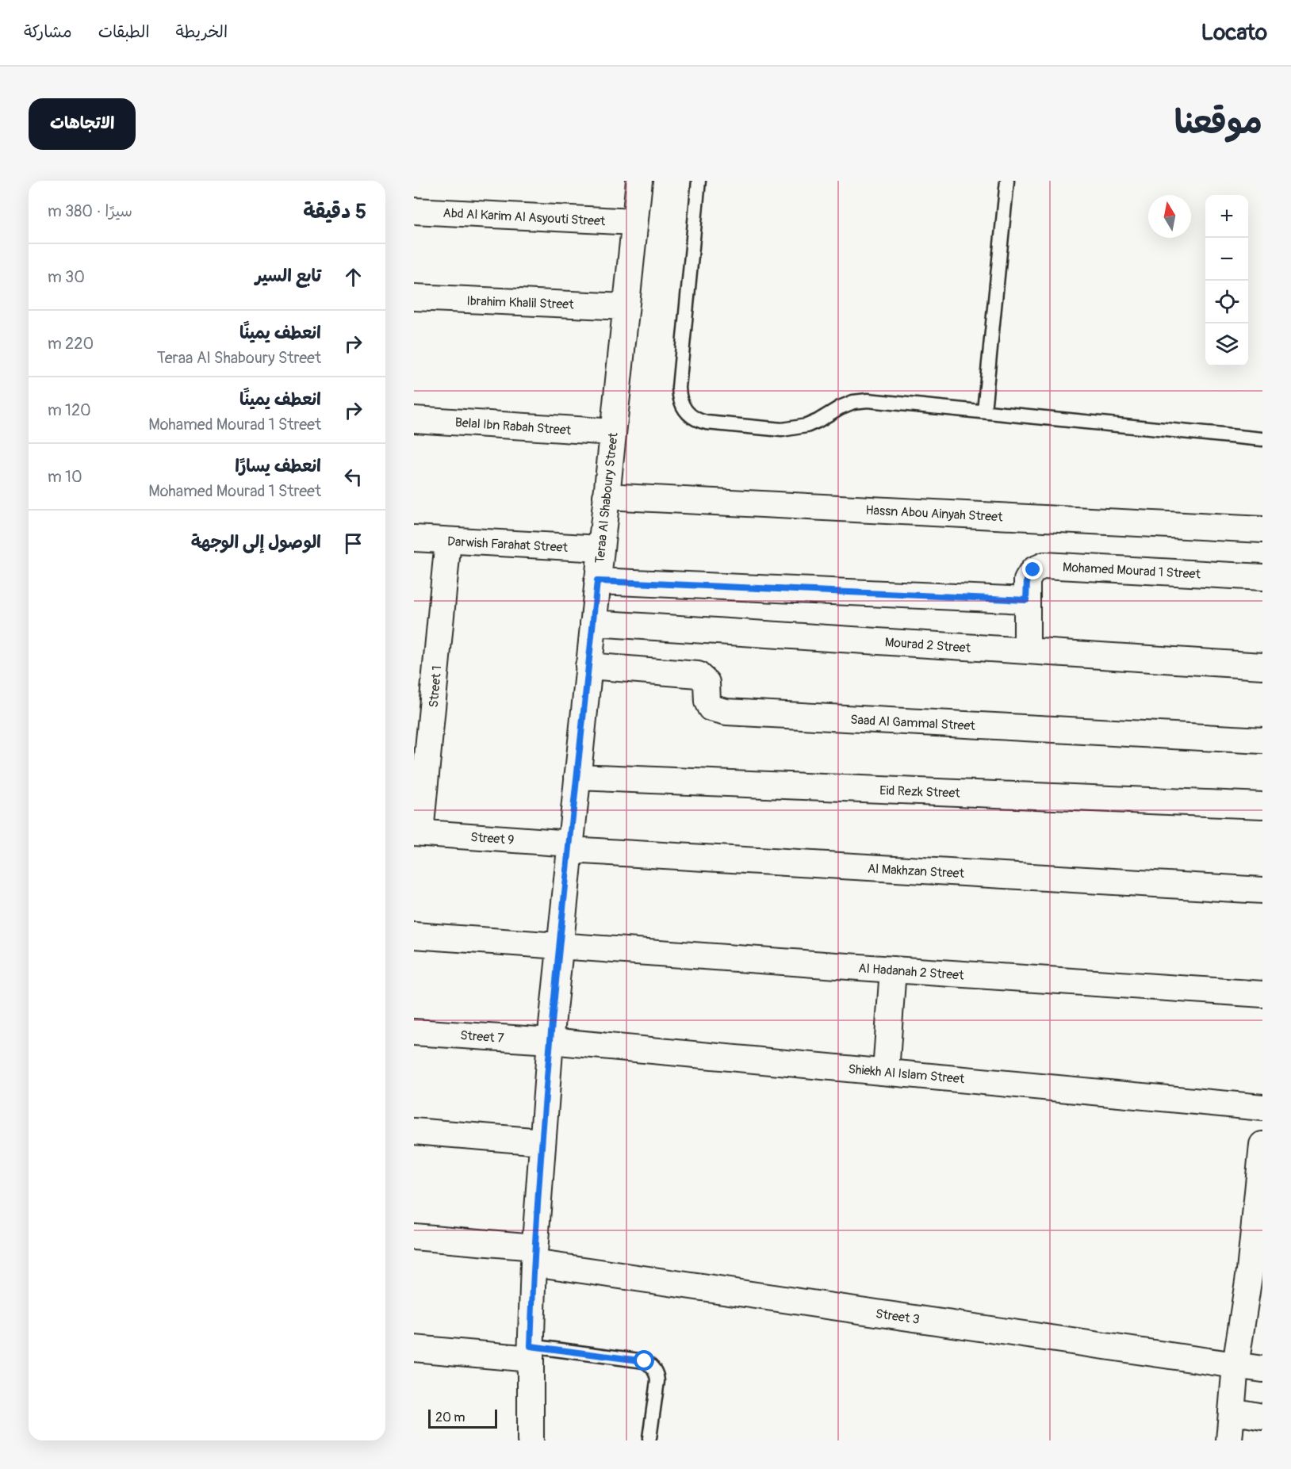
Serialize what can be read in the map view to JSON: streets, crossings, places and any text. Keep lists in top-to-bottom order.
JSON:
{
  "streets": {
    "street": [
      "Abd Al Karim Al Asyouti Street",
      "Ibrahim Khalil Street",
      "Belal Ibn Rabah Street",
      "Teraa Al Shaboury Street",
      "Hassn Abou Ainyah Street",
      "Darwish Farahat Street",
      "Mohamed Mourad 1 Street",
      "Mourad 2 Street",
      "Street 1",
      "Saad Al Gammal Street",
      "Eid Rezk Street",
      "Street 9",
      "Al Makhzan Street",
      "Al Hadanah 2 Street",
      "Street 7",
      "Shiekh Al Islam Street",
      "Street 3"
    ]
  },
  "crossings": [
    ["Abd Al Karim Al Asyouti Street", "Teraa Al Shaboury Street"],
    ["Ibrahim Khalil Street", "Teraa Al Shaboury Street"],
    ["Belal Ibn Rabah Street", "Teraa Al Shaboury Street"],
    ["Teraa Al Shaboury Street", "Hassn Abou Ainyah Street"],
    ["Teraa Al Shaboury Street", "Darwish Farahat Street"],
    ["Teraa Al Shaboury Street", "Mourad 2 Street"],
    ["Teraa Al Shaboury Street", "Saad Al Gammal Street"],
    ["Teraa Al Shaboury Street", "Eid Rezk Street"],
    ["Teraa Al Shaboury Street", "Street 9"],
    ["Teraa Al Shaboury Street", "Al Makhzan Street"],
    ["Teraa Al Shaboury Street", "Al Hadanah 2 Street"],
    ["Teraa Al Shaboury Street", "Street 7"],
    ["Teraa Al Shaboury Street", "Shiekh Al Islam Street"],
    ["Teraa Al Shaboury Street", "Street 3"],
    ["Darwish Farahat Street", "Street 1"],
    ["Mohamed Mourad 1 Street", "Mourad 2 Street"],
    ["Street 1", "Street 9"],
    ["Street 9", "Al Makhzan Street"],
    ["Street 7", "Shiekh Al Islam Street"]
  ],
  "scale_bar": "20 m",
  "north": "top",
  "page": {
    "header": "Locato",
    "nav": ["الخريطة", "الطبقات", "مشاركة"],
    "title": "موقعنا",
    "buttons": "الاتجاهات",
    "heading": ["5 دقيقة", "سيرًا · 380 m"],
    "map_buttons": ["+", "−"],
    "list": [
      ["تابع السير", "30 m"],
      ["انعطف يمينًا", "Teraa Al Shaboury Street", "220 m"],
      ["انعطف يمينًا", "Mohamed Mourad 1 Street", "120 m"],
      ["انعطف يسارًا", "Mohamed Mourad 1 Street", "10 m"],
      "الوصول إلى الوجهة"
    ],
    "scale": "20 m"
  }
}
